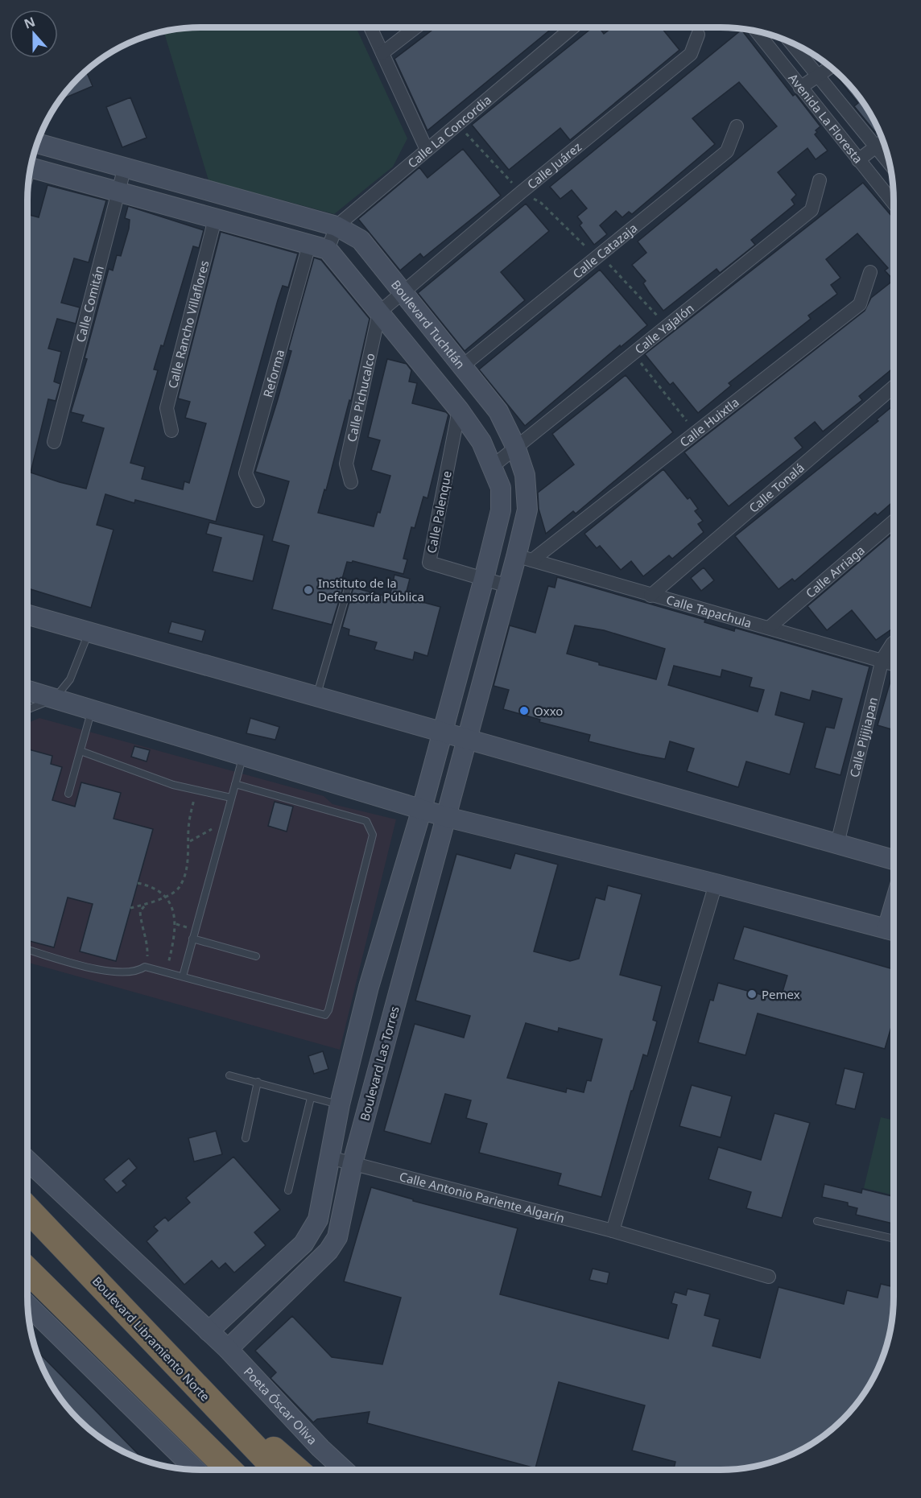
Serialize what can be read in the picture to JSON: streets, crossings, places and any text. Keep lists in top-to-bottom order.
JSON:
{
  "streets": {
    "highway": ["Boulevard Libramiento Norte"],
    "street": [
      "Avenida La Floresta",
      "Calle La Concordia",
      "Calle Juárez",
      "Calle Catazaja",
      "Calle Comitán",
      "Calle Rancho Villaflores",
      "Boulevard Tuchtlán",
      "Calle Yajalón",
      "Reforma",
      "Calle Pichucalco",
      "Calle Huixtla",
      "Calle Tonalá",
      "Calle Palenque",
      "Calle Arriaga",
      "Calle Tapachula",
      "Calle Pijijiapan",
      "Boulevard Las Torres",
      "Calle Antonio Pariente Algarín",
      "Poeta Óscar Oliva"
    ]
  },
  "crossings": [
    ["Calle La Concordia", "Boulevard Tuchtlán"],
    ["Calle Juárez", "Boulevard Tuchtlán"],
    ["Calle Juárez", "Calle Pichucalco"],
    ["Calle Catazaja", "Boulevard Tuchtlán"],
    ["Calle Comitán", "Boulevard Tuchtlán"],
    ["Boulevard Tuchtlán", "Calle Yajalón"],
    ["Boulevard Tuchtlán", "Calle Huixtla"],
    ["Boulevard Tuchtlán", "Calle Palenque"],
    ["Boulevard Tuchtlán", "Calle Tapachula"],
    ["Boulevard Tuchtlán", "Boulevard Las Torres"],
    ["Calle Huixtla", "Calle Tapachula"],
    ["Calle Tonalá", "Calle Tapachula"],
    ["Calle Arriaga", "Calle Tapachula"],
    ["Calle Tapachula", "Calle Pijijiapan"],
    ["Boulevard Las Torres", "Calle Antonio Pariente Algarín"],
    ["Boulevard Las Torres", "Poeta Óscar Oliva"]
  ],
  "places": ["Instituto de la Defensoría Pública", "Oxxo", "Pemex"],
  "north": "top"
}
